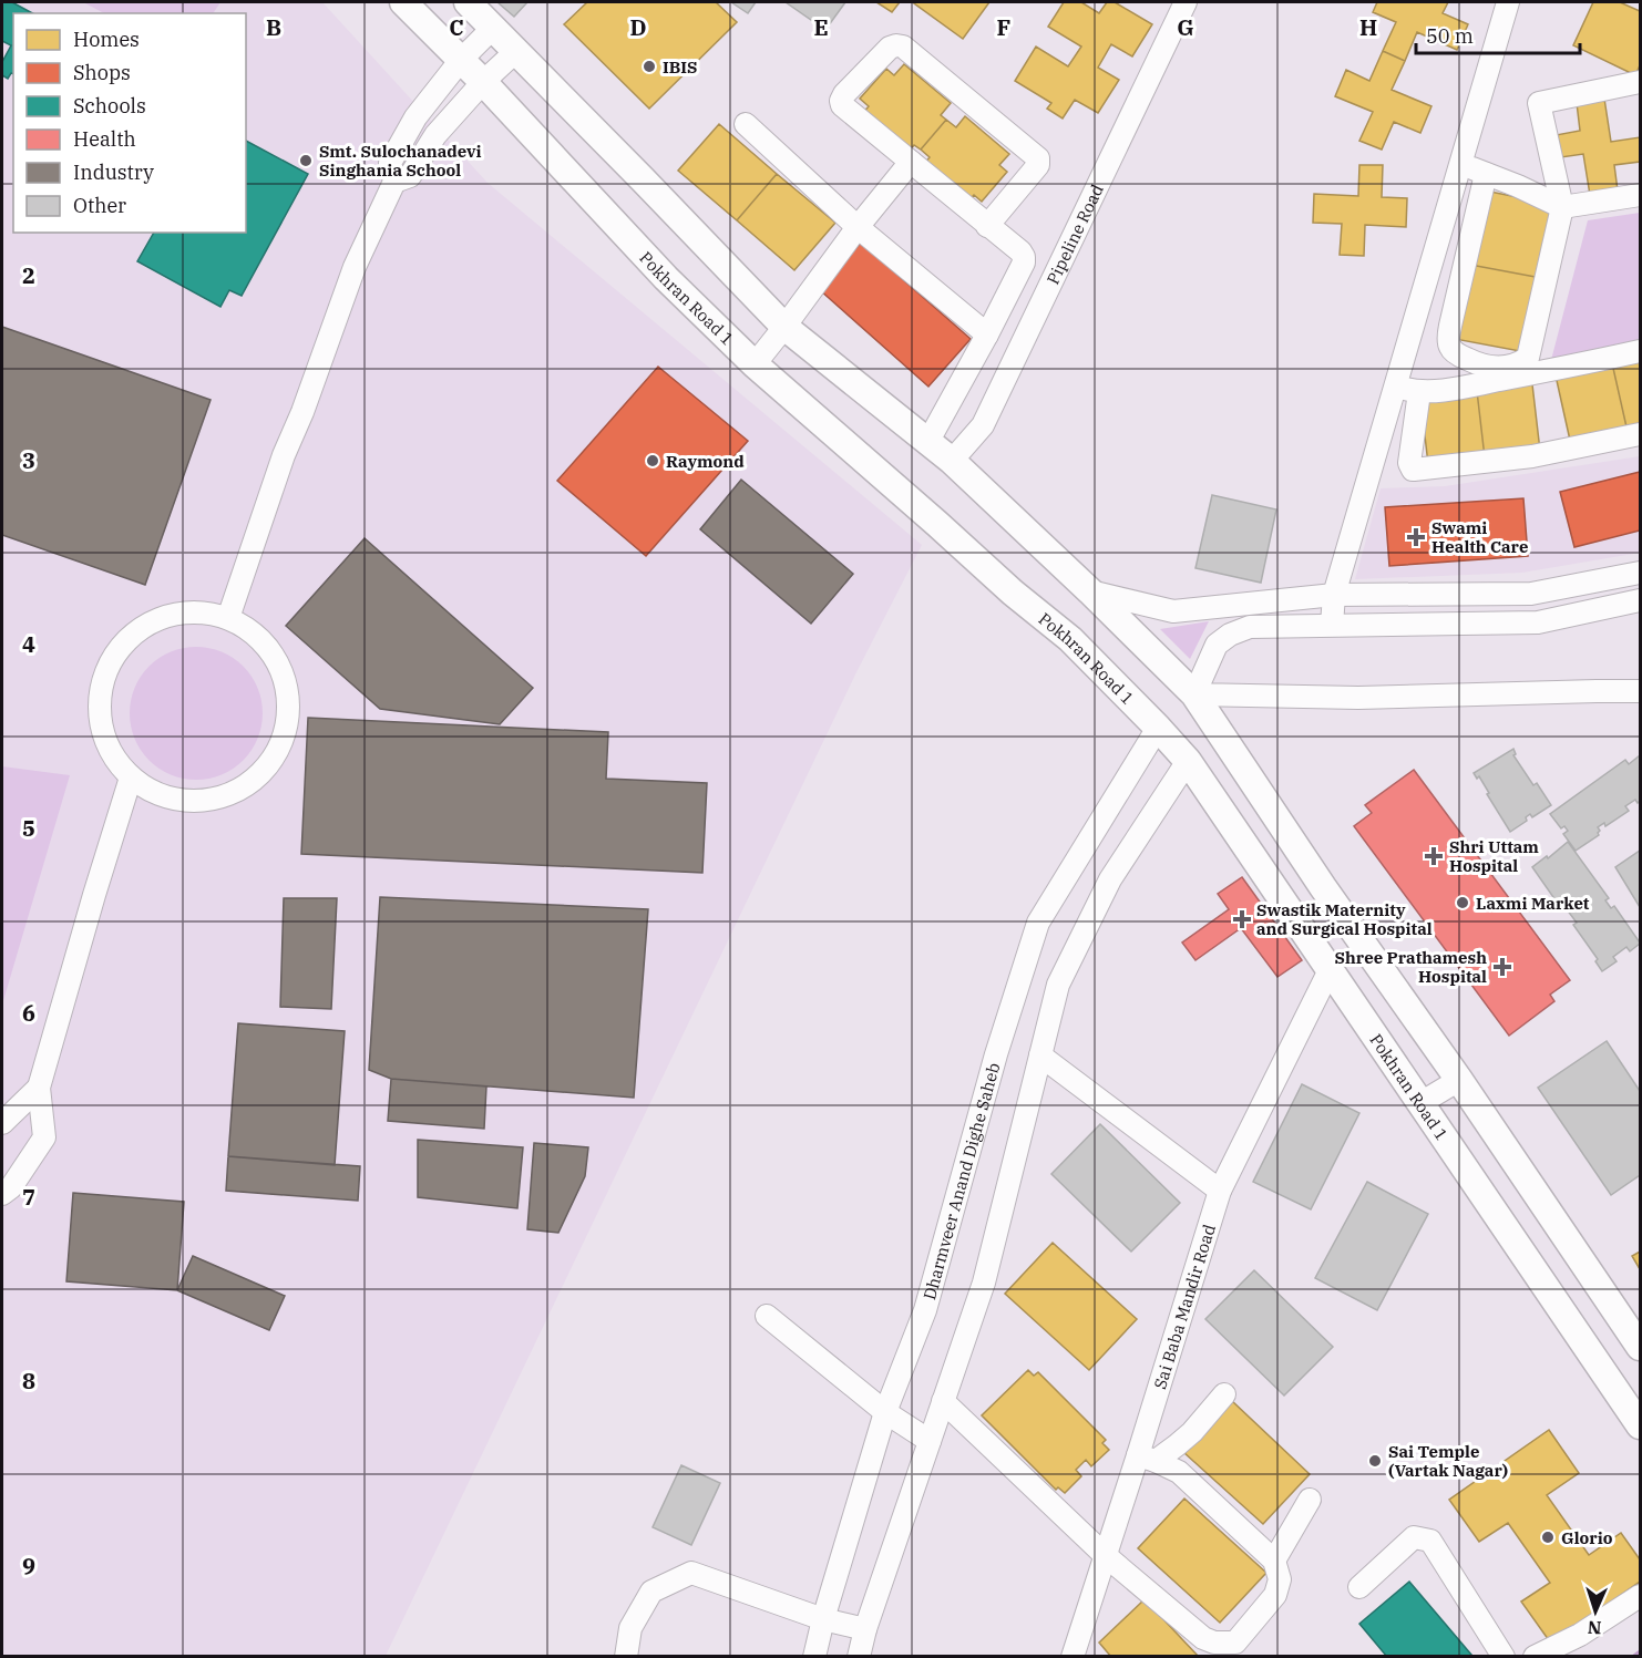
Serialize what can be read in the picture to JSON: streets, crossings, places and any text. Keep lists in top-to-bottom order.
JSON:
{
  "streets": {
    "main road": ["Pokhran Road 1"],
    "street": ["Pipeline Road", "Dharmveer Anand Dighe Saheb", "Sai Baba Mandir Road"]
  },
  "crossings": [
    ["Pokhran Road 1", "Dharmveer Anand Dighe Saheb"],
    ["Pokhran Road 1", "Sai Baba Mandir Road"]
  ],
  "places": {
    "other": [
      "IBIS",
      "Smt. Sulochanadevi Singhania School",
      "Raymond",
      "Laxmi Market",
      "Sai Temple (Vartak Nagar)",
      "Glorio"
    ],
    "health": [
      "Swami Health Care",
      "Shri Uttam Hospital",
      "Swastik Maternity and Surgical Hospital",
      "Shree Prathamesh Hospital"
    ]
  },
  "legend": [
    "Homes",
    "Shops",
    "Schools",
    "Health",
    "Industry",
    "Other"
  ],
  "scale_bar": "50 m",
  "north": "bottom",
  "grid": {
    "columns": [
      "B",
      "C",
      "D",
      "E",
      "F",
      "G",
      "H"
    ],
    "rows": [
      "2",
      "3",
      "4",
      "5",
      "6",
      "7",
      "8",
      "9"
    ]
  }
}
